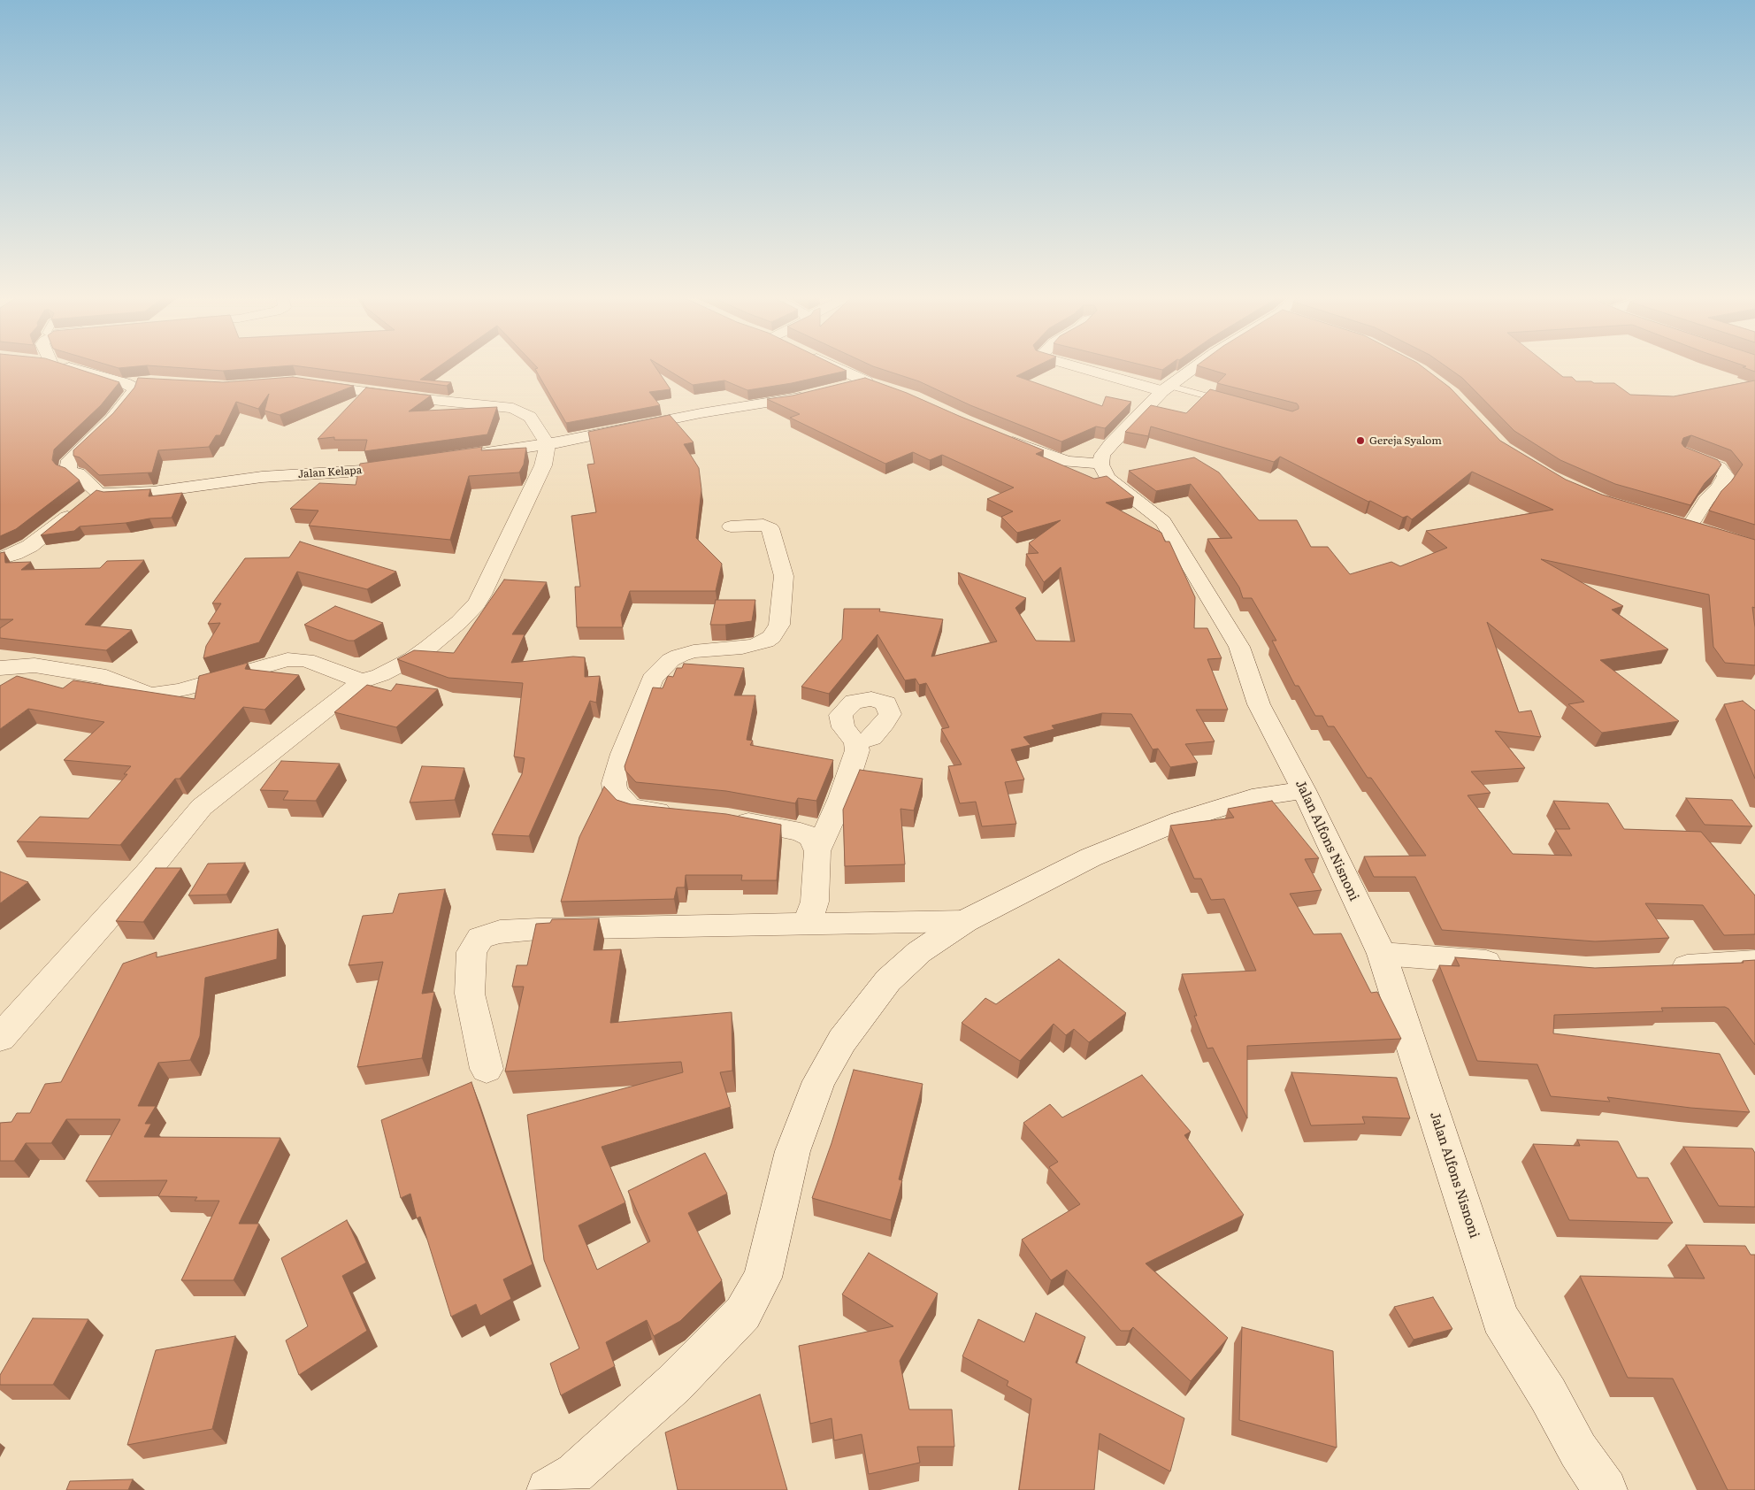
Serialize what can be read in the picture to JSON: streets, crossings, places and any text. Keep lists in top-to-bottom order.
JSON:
{
  "streets": {
    "street": ["Jalan Kelapa", "Jalan Alfons Nisnoni"]
  },
  "places": ["Gereja Syalom"]
}
